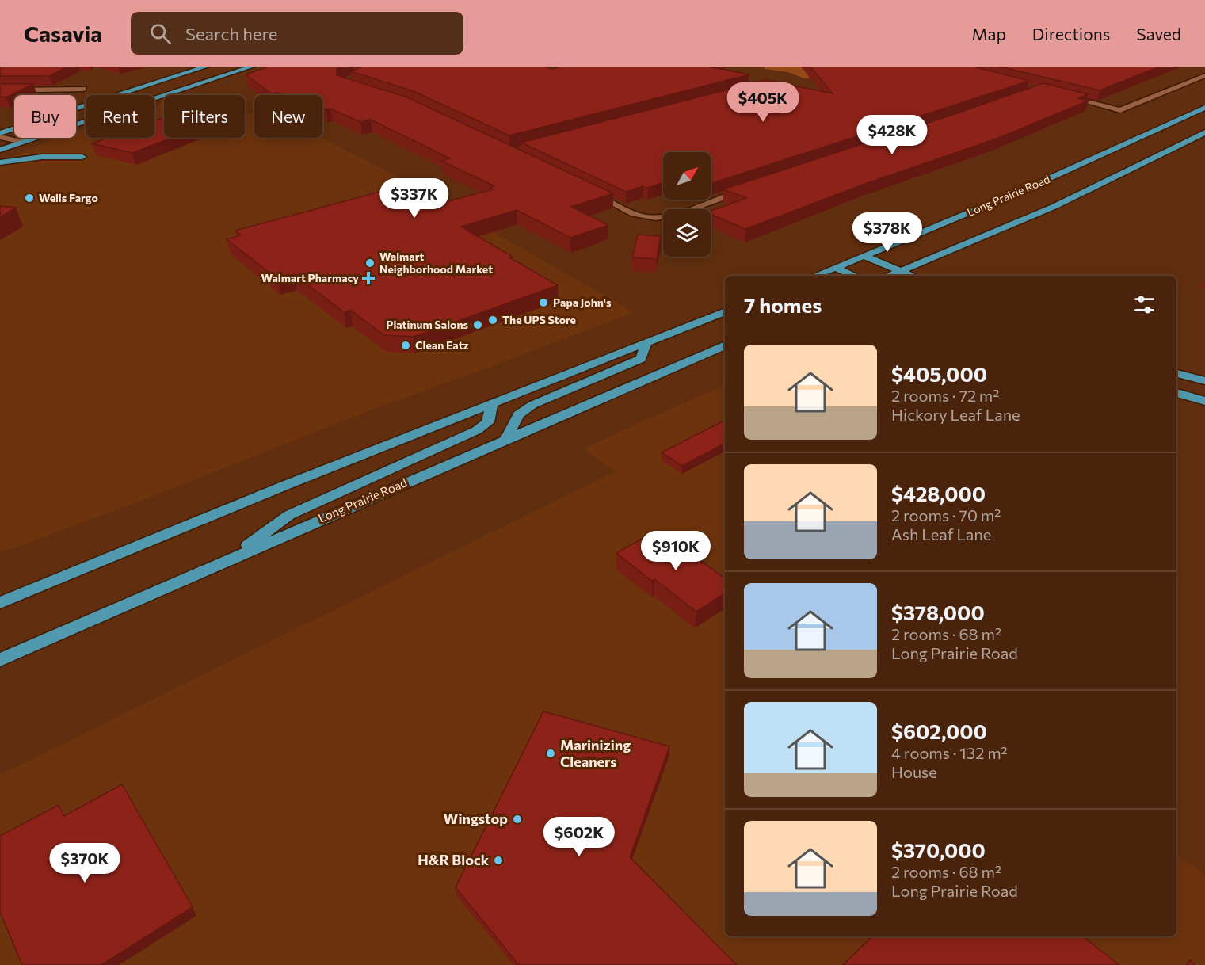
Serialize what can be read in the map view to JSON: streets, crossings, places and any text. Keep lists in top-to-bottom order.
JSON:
{
  "streets": {
    "main road": ["Long Prairie Road"]
  },
  "places": {
    "other": [
      "Wells Fargo",
      "Walmart Neighborhood Market",
      "Papa John's",
      "The UPS Store",
      "Platinum Salons",
      "Clean Eatz",
      "Marinizing Cleaners",
      "Wingstop",
      "H&R Block"
    ],
    "health": ["Walmart Pharmacy"]
  },
  "north": "top right",
  "page": {
    "header": "Casavia",
    "search": "Search here",
    "nav": ["Map", "Directions", "Saved"],
    "price": [
      "$405K",
      "$428K",
      "$337K",
      "$378K",
      "$910K",
      "$602K",
      "$370K"
    ],
    "chip": [
      "Buy",
      "Rent",
      "Filters",
      "New"
    ],
    "heading": "7 homes",
    "list": [
      {
        "name": "$405,000",
        "note": "2 rooms · 72 m² · Hickory Leaf Lane"
      },
      {
        "name": "$428,000",
        "note": "2 rooms · 70 m² · Ash Leaf Lane"
      },
      {
        "name": "$378,000",
        "note": "2 rooms · 68 m² · Long Prairie Road"
      },
      {
        "name": "$602,000",
        "note": "4 rooms · 132 m² · House"
      },
      {
        "name": "$370,000",
        "note": "2 rooms · 68 m² · Long Prairie Road"
      }
    ]
  }
}
